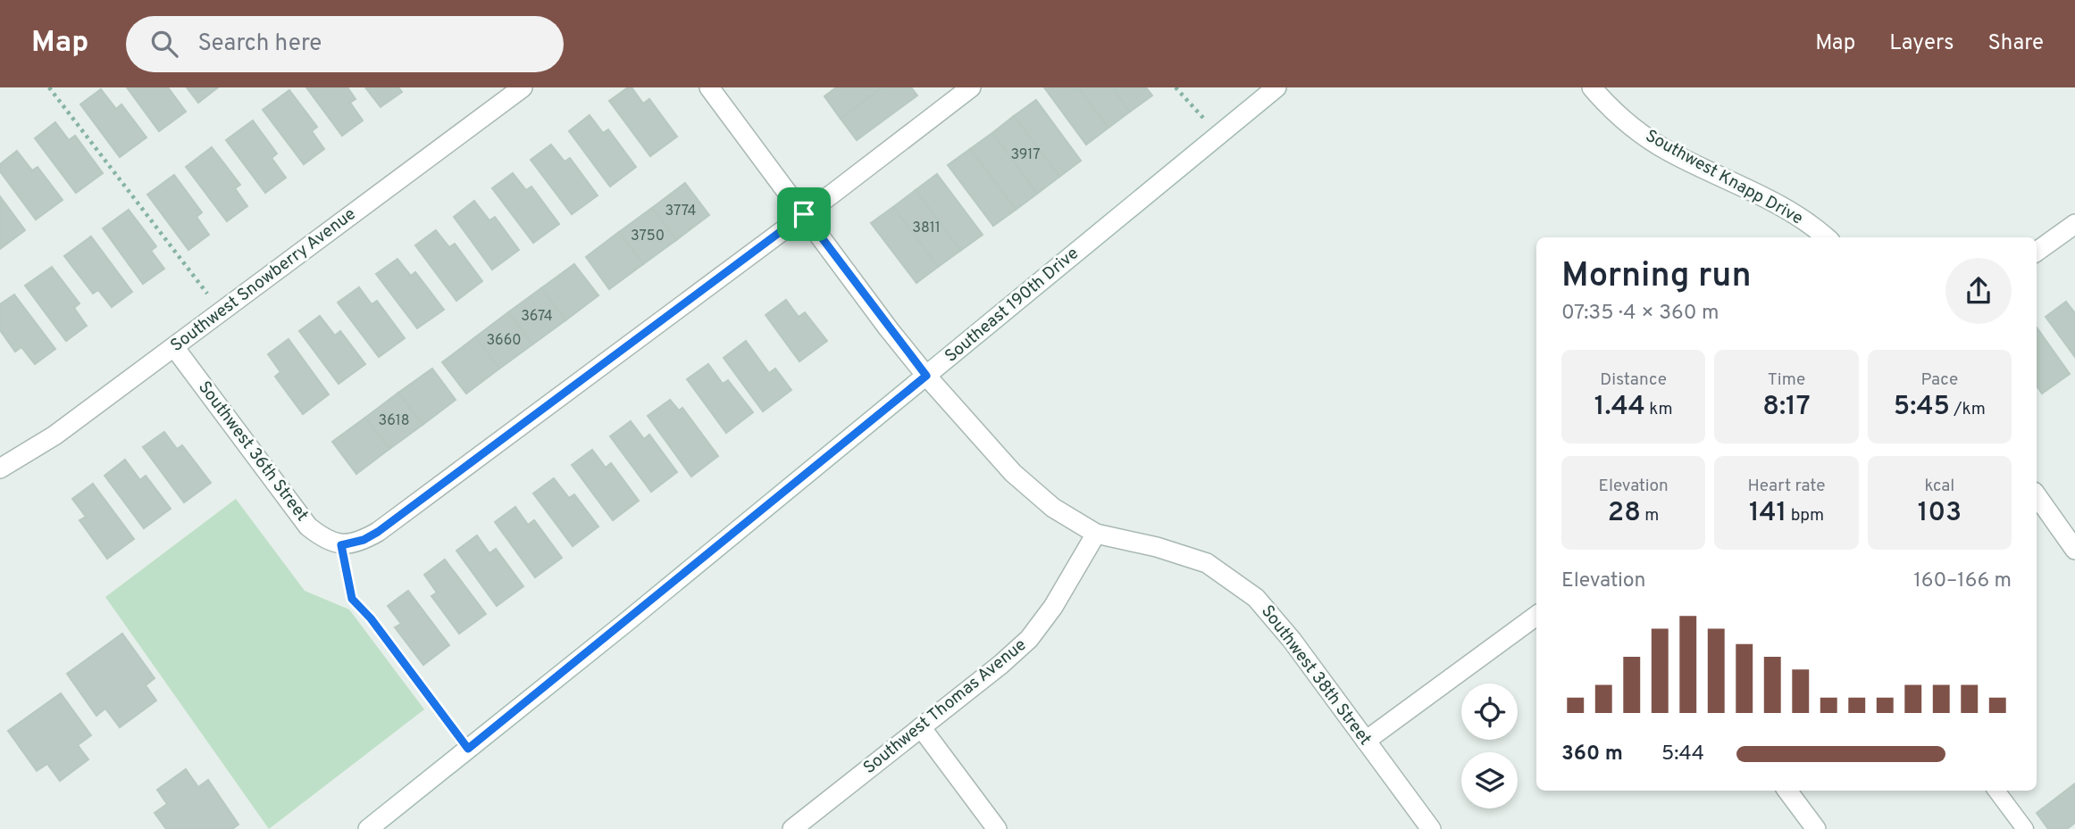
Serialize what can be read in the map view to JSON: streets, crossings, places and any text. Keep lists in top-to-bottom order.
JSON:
{
  "streets": {
    "street": [
      "Southwest Knapp Drive",
      "Southwest Snowberry Avenue",
      "Southeast 190th Drive",
      "Southwest 36th Street",
      "Southwest 38th Street",
      "Southwest Thomas Avenue"
    ]
  },
  "crossings": [
    ["Southwest Snowberry Avenue", "Southwest 36th Street"],
    ["Southeast 190th Drive", "Southwest 38th Street"],
    ["Southwest 38th Street", "Southwest Thomas Avenue"]
  ],
  "house_numbers": [
    "3917",
    "3774",
    "3811",
    "3750",
    "3674",
    "3660",
    "3618"
  ],
  "page": {
    "header": "Map",
    "search": "Search here",
    "nav": ["Map", "Layers", "Share"],
    "heading": ["Morning run", "07:35 · 4 × 360 m"],
    "stats": [
      ["Distance", "1.44 km"],
      ["Time", "8:17"],
      ["Pace", "5:45 /km"],
      ["Elevation", "28 m"],
      ["Heart rate", "141 bpm"],
      ["kcal", "103"]
    ],
    "chart": ["Elevation", "160–166 m"],
    "list": [
      {
        "name": "360 m",
        "note": "5:44"
      }
    ]
  }
}
